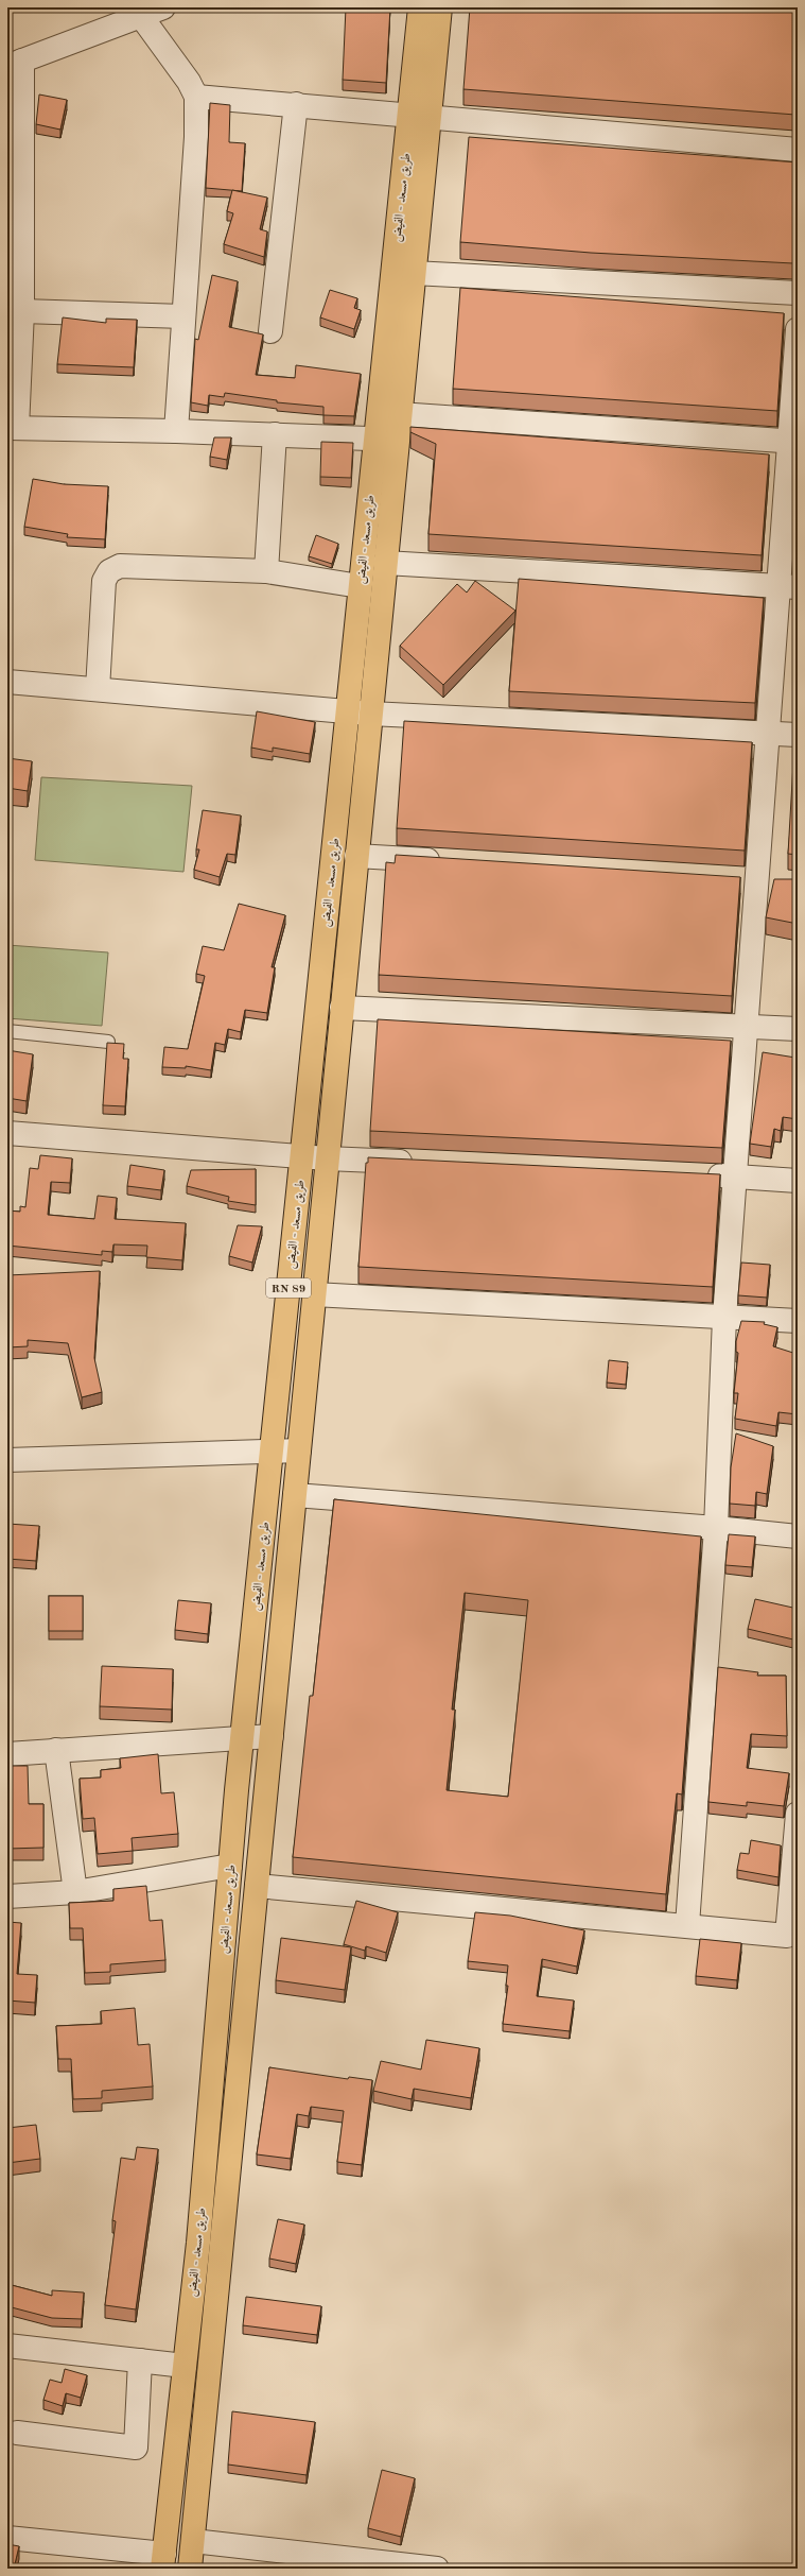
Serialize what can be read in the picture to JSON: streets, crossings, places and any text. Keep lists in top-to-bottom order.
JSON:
{
  "streets": {
    "main road": ["طريق مسعد - الفيض", "RN 89"]
  }
}
